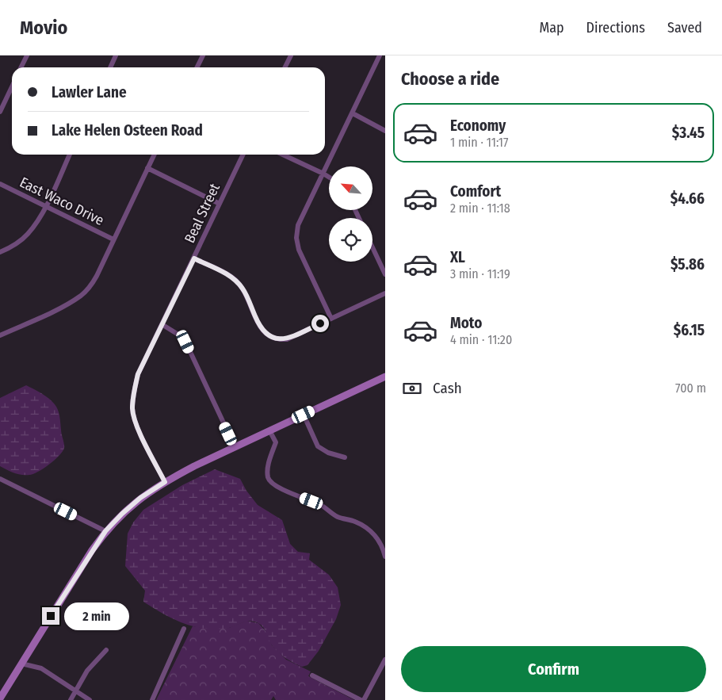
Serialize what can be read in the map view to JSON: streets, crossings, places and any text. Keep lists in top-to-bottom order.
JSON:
{
  "streets": {
    "street": ["East Waco Drive", "Beal Street"]
  },
  "north": "top left",
  "page": {
    "header": "Movio",
    "nav": ["Map", "Directions", "Saved"],
    "heading": "Choose a ride",
    "banner": ["Lawler Lane", "Lake Helen Osteen Road"],
    "list": [
      {
        "name": "Economy",
        "note": "1 min · 11:17",
        "value": "$3.45"
      },
      {
        "name": "Comfort",
        "note": "2 min · 11:18",
        "value": "$4.66"
      },
      {
        "name": "XL",
        "note": "3 min · 11:19",
        "value": "$5.86"
      },
      {
        "name": "Moto",
        "note": "4 min · 11:20",
        "value": "$6.15"
      }
    ],
    "pay": ["Cash", "700 m"],
    "bubble": "2 min",
    "buttons": "Confirm"
  }
}
